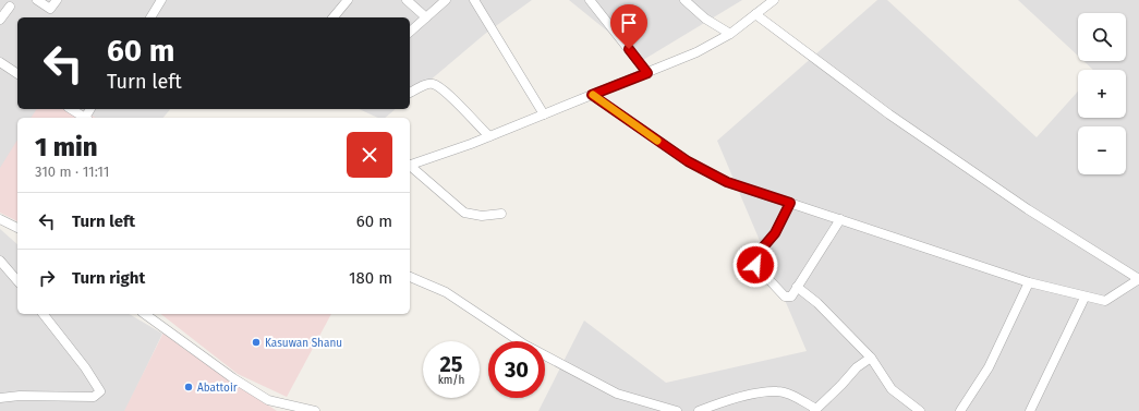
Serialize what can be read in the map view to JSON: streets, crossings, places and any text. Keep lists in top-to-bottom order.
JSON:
{
  "places": ["Kasuwan Shanu", "Abattoir"],
  "page": {
    "map_buttons": ["+", "−"],
    "turn": ["60 m", "Turn left"],
    "heading": ["1 min", "310 m · 11:11"],
    "list": [
      {
        "name": "Turn left",
        "value": "60 m"
      },
      {
        "name": "Turn right",
        "value": "180 m"
      }
    ],
    "speed": "25 km/h",
    "limit": "30"
  }
}
